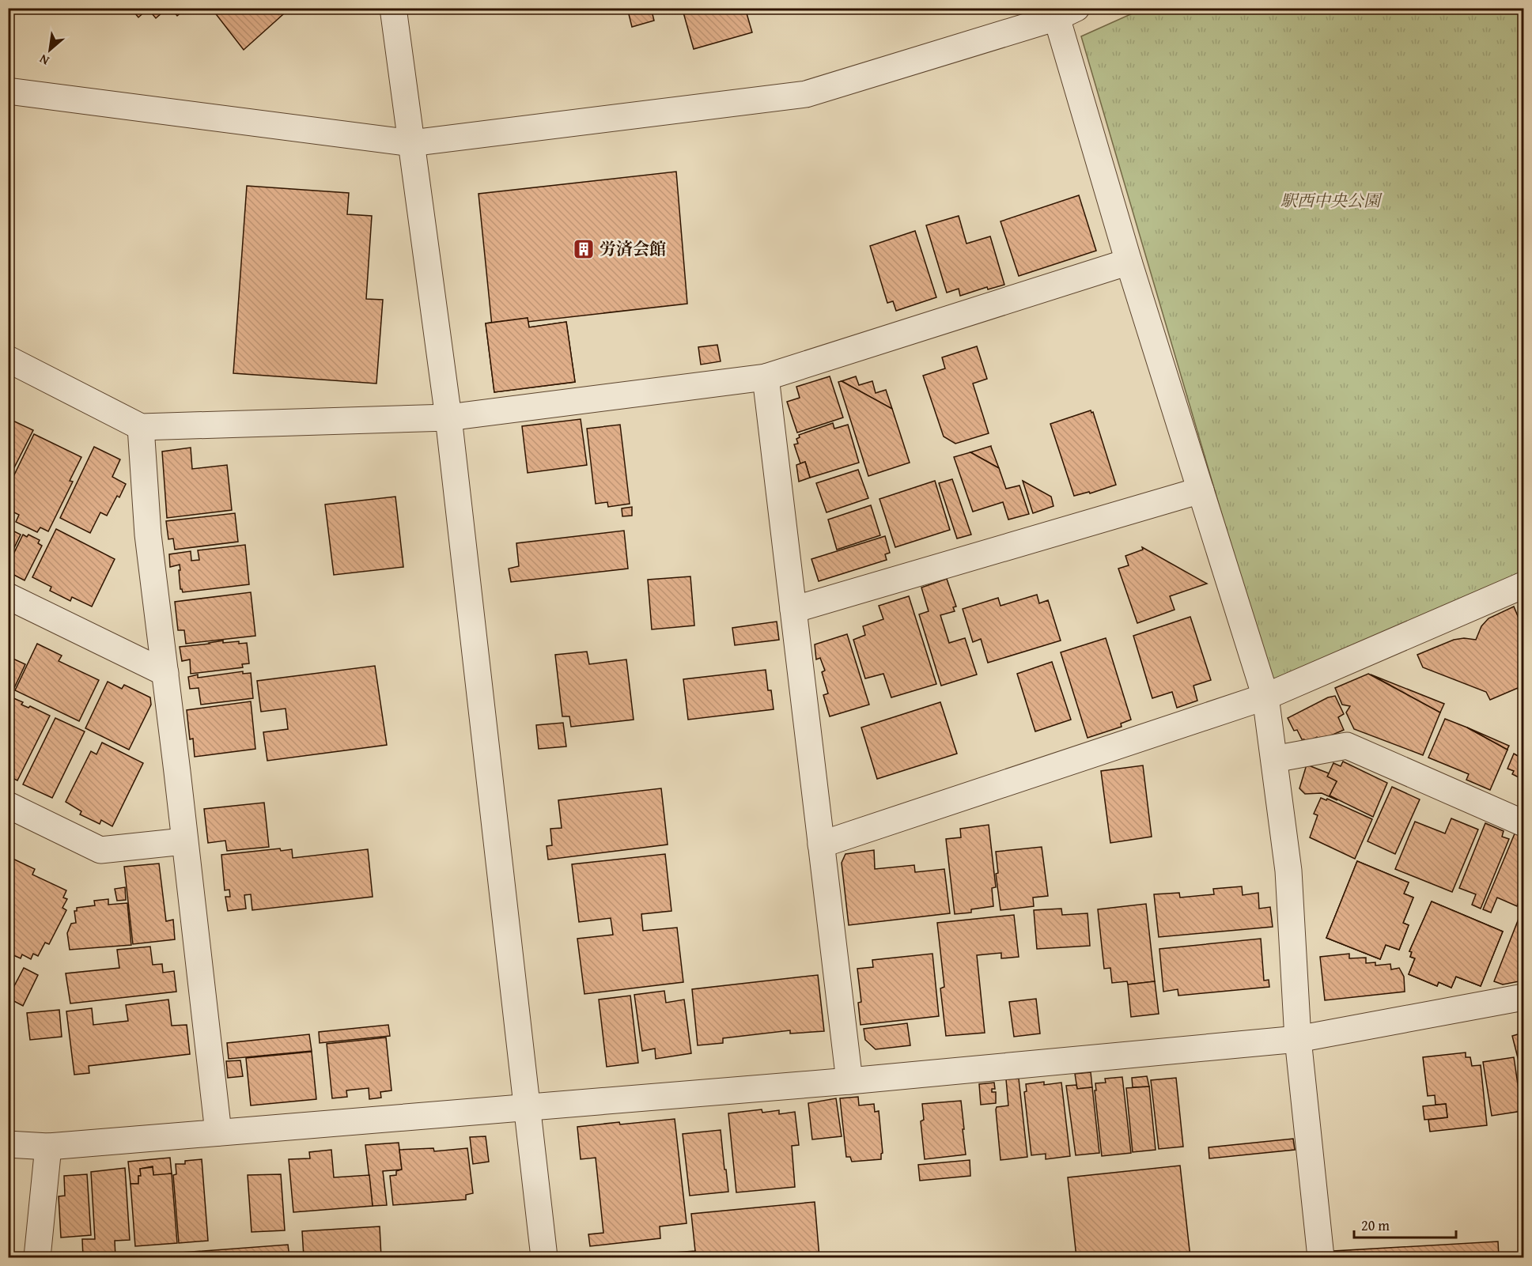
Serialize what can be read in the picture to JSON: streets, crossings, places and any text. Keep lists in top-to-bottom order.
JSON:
{
  "parks": ["駅西中央公園"],
  "places": {
    "building": ["労済会館"]
  },
  "scale_bar": "20 m",
  "north": "bottom left"
}
